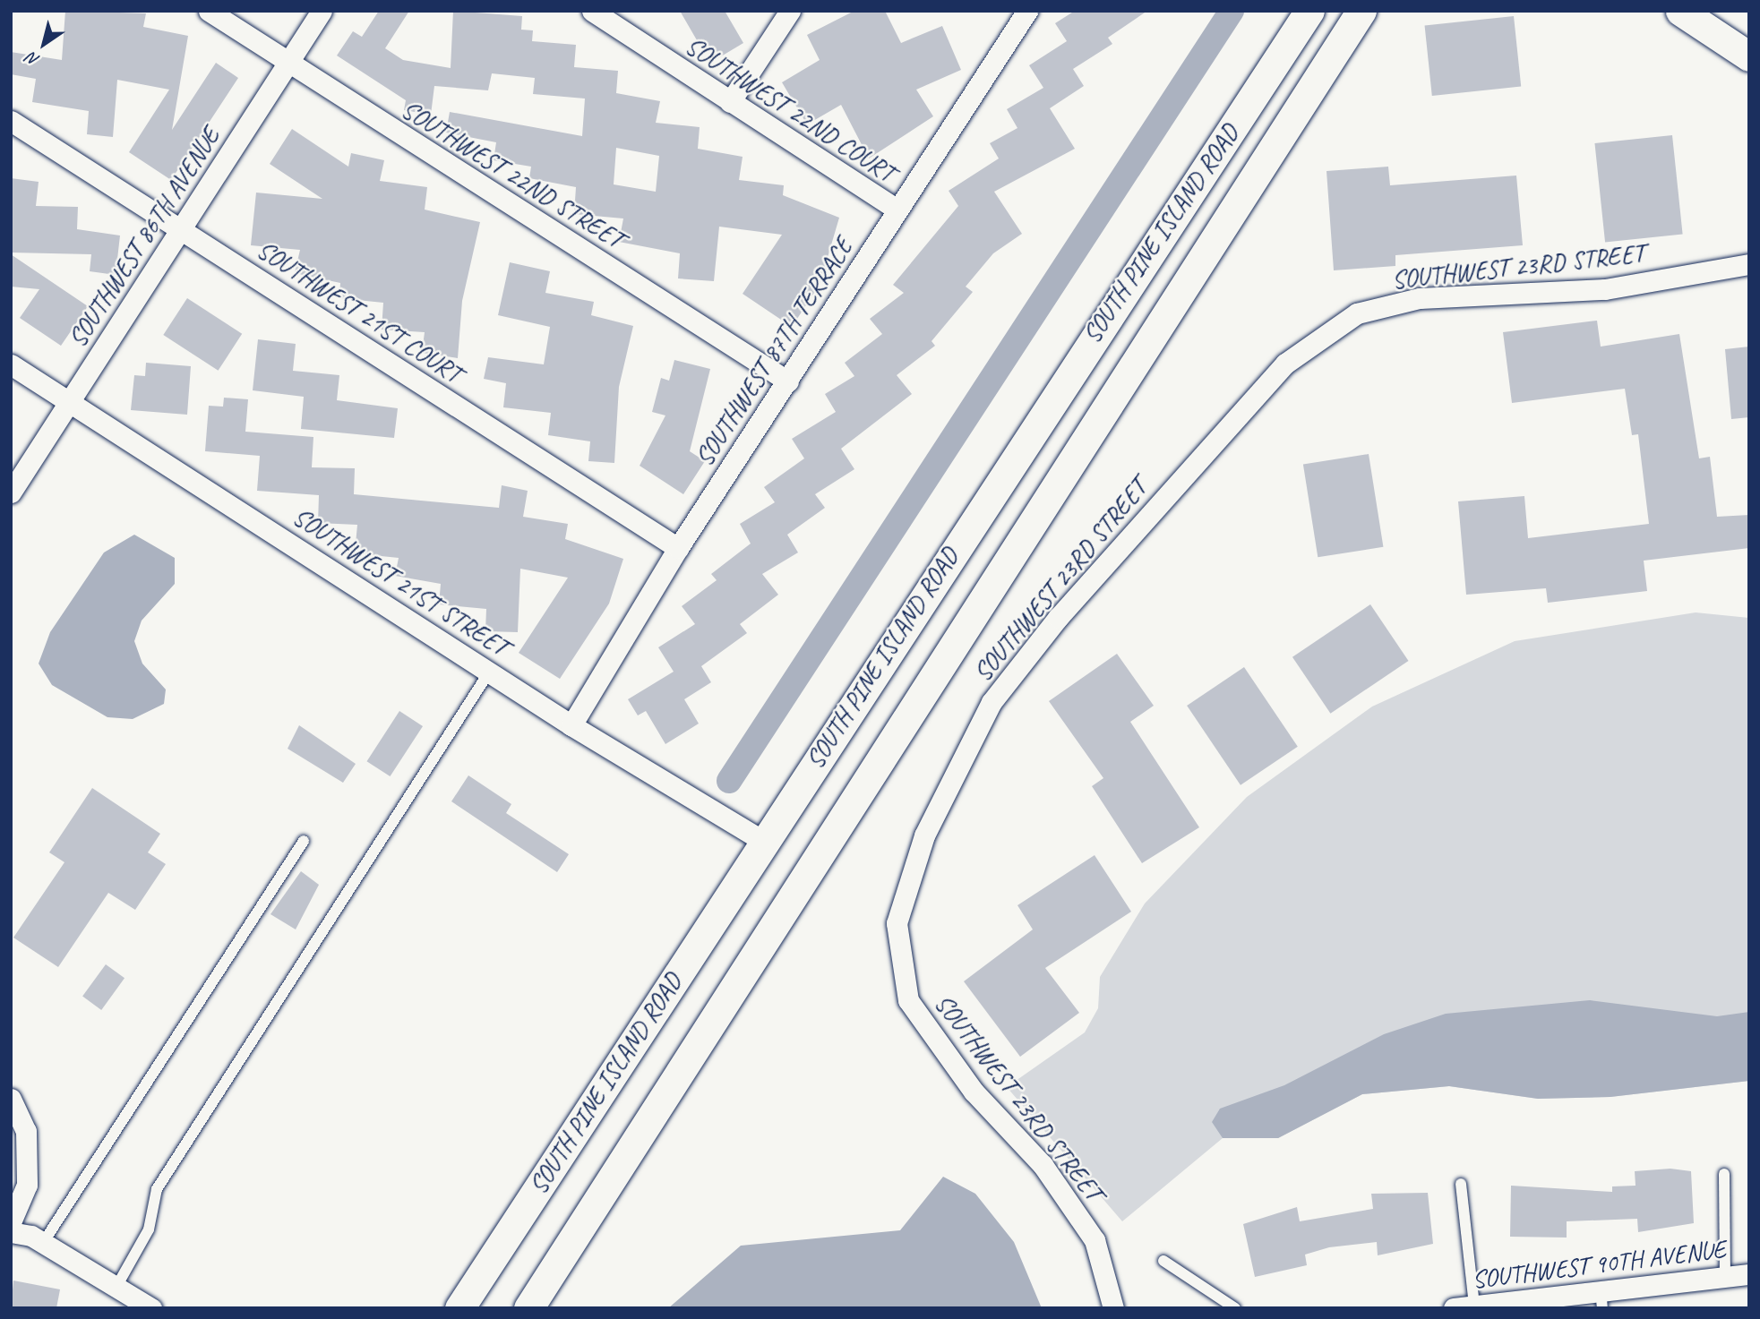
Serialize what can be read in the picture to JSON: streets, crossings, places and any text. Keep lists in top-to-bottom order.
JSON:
{
  "streets": {
    "main road": ["SOUTH PINE ISLAND ROAD"],
    "street": [
      "SOUTHWEST 22ND COURT",
      "SOUTHWEST 22ND STREET",
      "SOUTHWEST 86TH AVENUE",
      "SOUTHWEST 23RD STREET",
      "SOUTHWEST 21ST COURT",
      "SOUTHWEST 87TH TERRACE",
      "SOUTHWEST 21ST STREET",
      "SOUTHWEST 90TH AVENUE"
    ]
  },
  "crossings": [
    ["SOUTHWEST 22ND COURT", "SOUTHWEST 87TH TERRACE"],
    ["SOUTHWEST 22ND STREET", "SOUTHWEST 86TH AVENUE"],
    ["SOUTHWEST 22ND STREET", "SOUTHWEST 87TH TERRACE"],
    ["SOUTH PINE ISLAND ROAD", "SOUTHWEST 21ST STREET"],
    ["SOUTHWEST 86TH AVENUE", "SOUTHWEST 21ST COURT"],
    ["SOUTHWEST 86TH AVENUE", "SOUTHWEST 21ST STREET"],
    ["SOUTHWEST 21ST COURT", "SOUTHWEST 87TH TERRACE"],
    ["SOUTHWEST 87TH TERRACE", "SOUTHWEST 21ST STREET"]
  ],
  "north": "bottom left"
}
